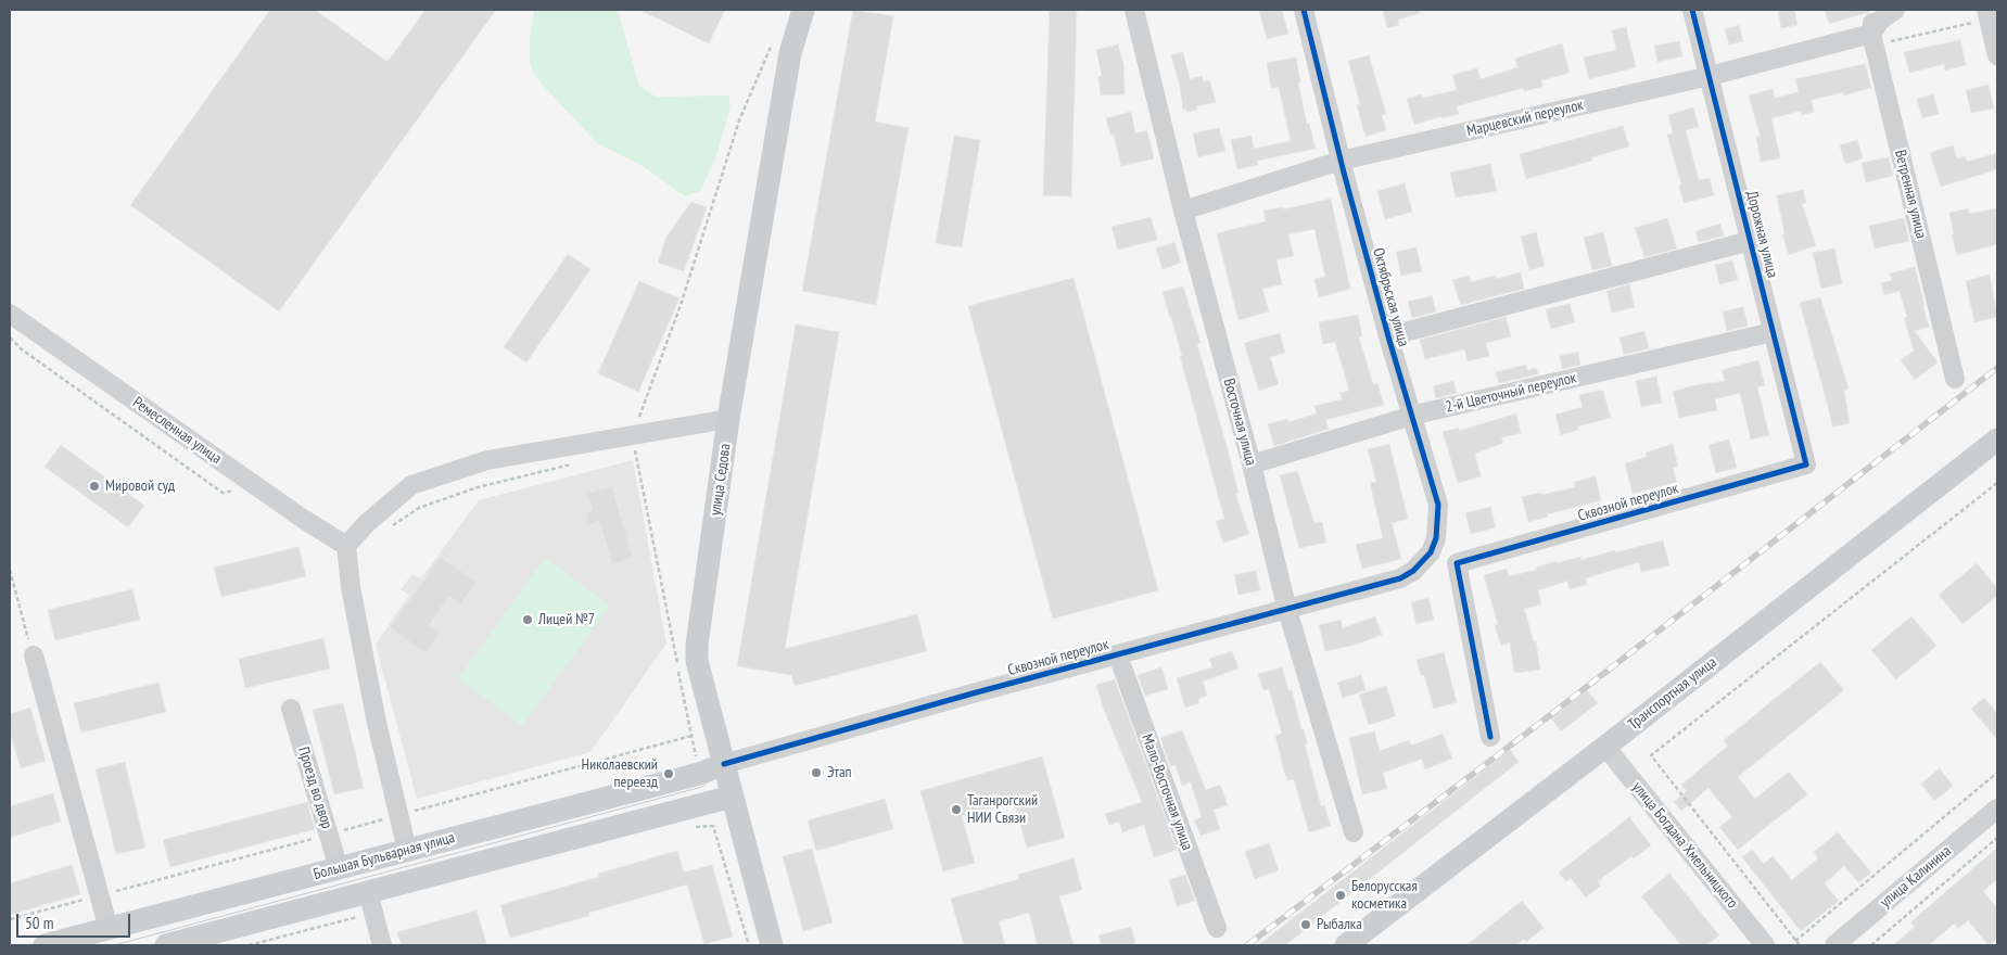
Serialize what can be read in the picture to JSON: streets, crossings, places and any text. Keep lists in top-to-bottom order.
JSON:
{
  "streets": {
    "main road": ["улица Седова", "Транспортная улица", "Большая Бульварная улица"],
    "street": [
      "Марцевский переулок",
      "Ветренная улица",
      "Дорожная улица",
      "Октябрьская улица",
      "2-й Цветочный переулок",
      "Восточная улица",
      "Ремесленная улица",
      "Сквозной переулок",
      "Проезд во двор",
      "Мало-Восточная улица",
      "улица Богдана Хмельницкого",
      "улица Калинина"
    ]
  },
  "crossings": [
    ["Марцевский переулок", "Ветренная улица"],
    ["Марцевский переулок", "Дорожная улица"],
    ["Марцевский переулок", "Октябрьская улица"],
    ["Марцевский переулок", "Восточная улица"],
    ["Дорожная улица", "2-й Цветочный переулок"],
    ["Дорожная улица", "Сквозной переулок"],
    ["Октябрьская улица", "2-й Цветочный переулок"],
    ["Октябрьская улица", "Сквозной переулок"],
    ["2-й Цветочный переулок", "Восточная улица"],
    ["Восточная улица", "Сквозной переулок"],
    ["улица Седова", "Сквозной переулок"],
    ["улица Седова", "Большая Бульварная улица"],
    ["Сквозной переулок", "Мало-Восточная улица"],
    ["Сквозной переулок", "Большая Бульварная улица"],
    ["Транспортная улица", "улица Богдана Хмельницкого"],
    ["Проезд во двор", "Большая Бульварная улица"]
  ],
  "places": [
    "Мировой суд",
    "Лицей №7",
    "Этап",
    "Николаевский переезд",
    "Таганрогский НИИ Связи",
    "Белорусская косметика",
    "Рыбалка"
  ],
  "scale_bar": "50 m"
}
